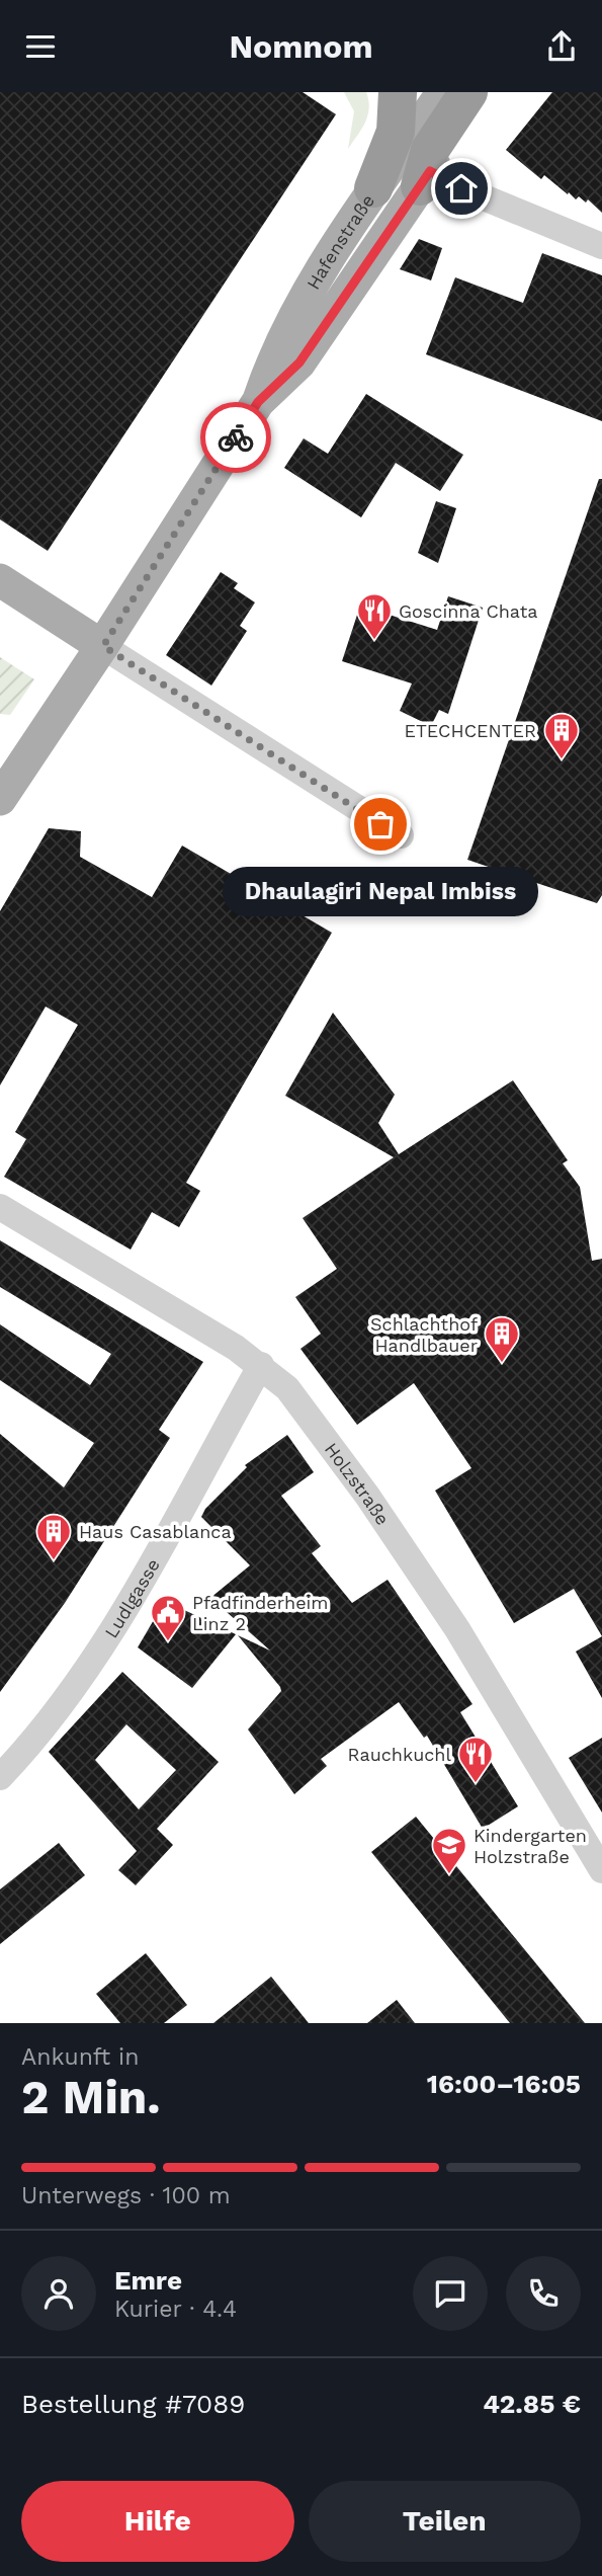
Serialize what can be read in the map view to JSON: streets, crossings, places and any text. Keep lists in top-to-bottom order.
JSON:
{
  "streets": {
    "main road": ["Hafenstraße"],
    "street": ["Holzstraße", "Ludlgasse"]
  },
  "crossings": [
    ["Holzstraße", "Ludlgasse"]
  ],
  "places": {
    "restaurant": ["Goscinna Chata", "Rauchkuchl"],
    "building": ["ETECHCENTER", "Schlachthof Handlbauer", "Haus Casablanca"],
    "other": ["Dhaulagiri Nepal Imbiss"],
    "public building": ["Pfadfinderheim Linz 2"],
    "school or university": ["Kindergarten Holzstraße"]
  },
  "page": {
    "header": "Nomnom",
    "bubble": "Dhaulagiri Nepal Imbiss",
    "heading": ["2 Min.", "Ankunft in", "16:00–16:05"],
    "panel": [
      "Emre",
      "Kurier · 4.4",
      "Bestellung #7089",
      "42.85 €"
    ],
    "bar": "Unterwegs · 100 m",
    "buttons": ["Hilfe", "Teilen"]
  }
}
